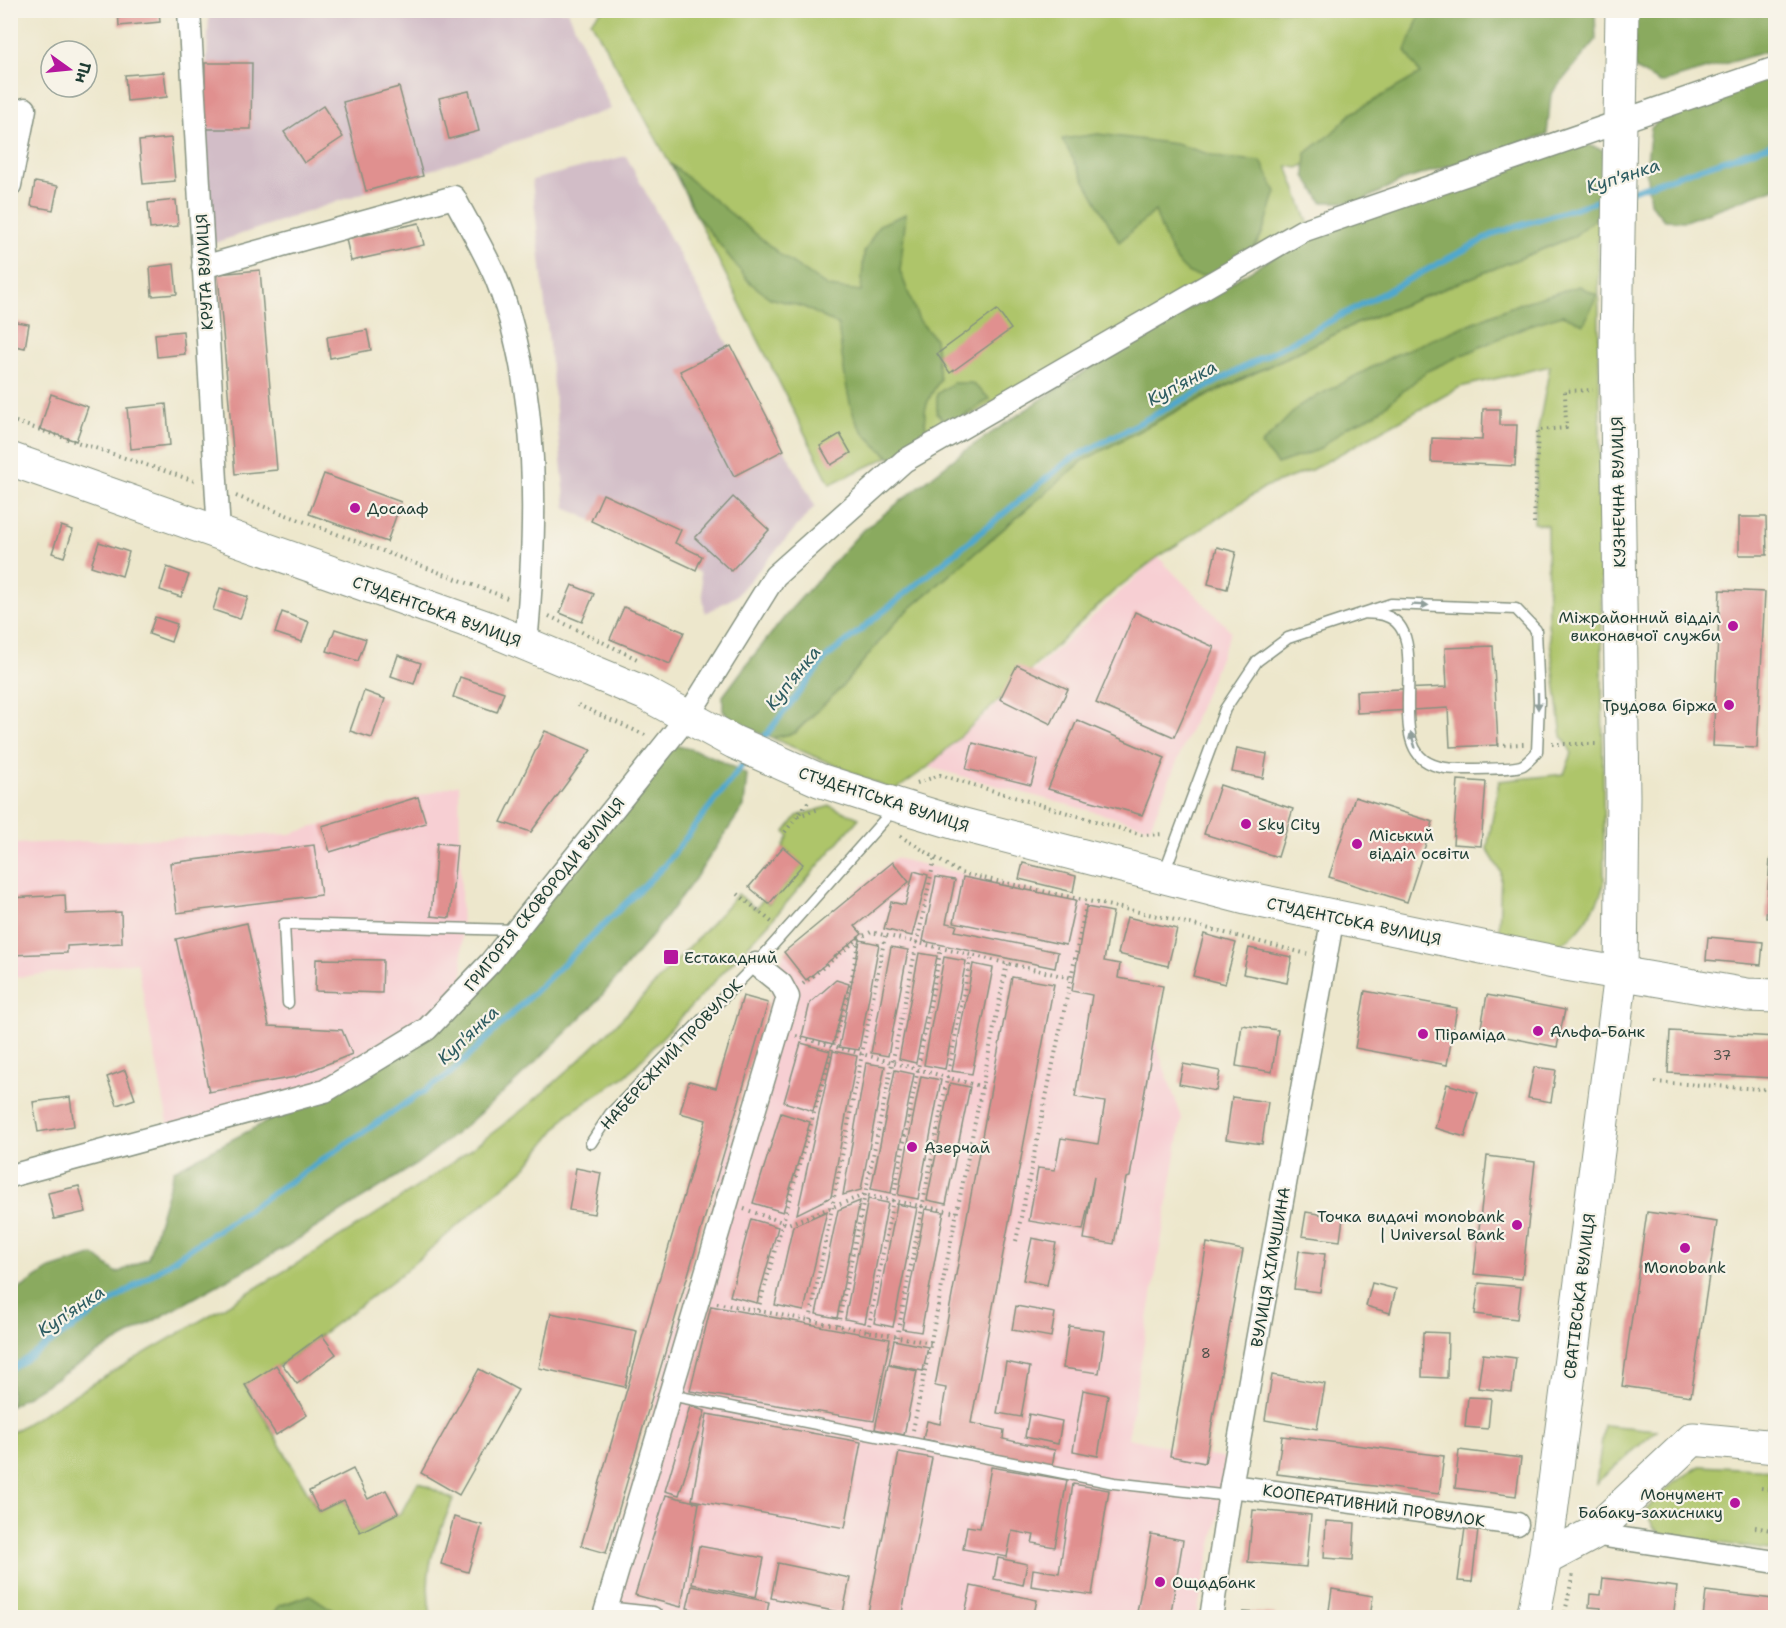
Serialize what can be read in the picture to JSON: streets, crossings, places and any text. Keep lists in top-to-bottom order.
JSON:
{
  "streets": {
    "main road": ["КУЗНЕЧНА ВУЛИЦЯ", "СТУДЕНТСЬКА ВУЛИЦЯ", "СВАТІВСЬКА ВУЛИЦЯ"],
    "street": [
      "КРУТА ВУЛИЦЯ",
      "ГРИГОРІЯ СКОВОРОДИ ВУЛИЦЯ",
      "ВУЛИЦЯ ХІМУШИНА",
      "КООПЕРАТИВНИЙ ПРОВУЛОК"
    ],
    "lane": ["НАБЕРЕЖНИЙ ПРОВУЛОК"]
  },
  "crossings": [
    ["КРУТА ВУЛИЦЯ", "СТУДЕНТСЬКА ВУЛИЦЯ"],
    ["КУЗНЕЧНА ВУЛИЦЯ", "СТУДЕНТСЬКА ВУЛИЦЯ"],
    ["КУЗНЕЧНА ВУЛИЦЯ", "СВАТІВСЬКА ВУЛИЦЯ"],
    ["СТУДЕНТСЬКА ВУЛИЦЯ", "ГРИГОРІЯ СКОВОРОДИ ВУЛИЦЯ"],
    ["СТУДЕНТСЬКА ВУЛИЦЯ", "НАБЕРЕЖНИЙ ПРОВУЛОК"],
    ["СТУДЕНТСЬКА ВУЛИЦЯ", "ВУЛИЦЯ ХІМУШИНА"],
    ["СТУДЕНТСЬКА ВУЛИЦЯ", "СВАТІВСЬКА ВУЛИЦЯ"],
    ["ВУЛИЦЯ ХІМУШИНА", "КООПЕРАТИВНИЙ ПРОВУЛОК"]
  ],
  "water": ["Куп'янка"],
  "places": {
    "other": [
      "Досааф",
      "Міжрайонний відділ виконавчої служби",
      "Трудова біржа",
      "Sky City",
      "Міський відділ освіти",
      "Альфа-Банк",
      "Піраміда",
      "Азерчай",
      "Точка видачі monobank | Universal Bank",
      "Monobank",
      "Монумент Бабаку-захиснику",
      "Ощадбанк"
    ],
    "transit": ["Естакадний"]
  },
  "house_numbers": ["37", "8"],
  "north": "right"
}
